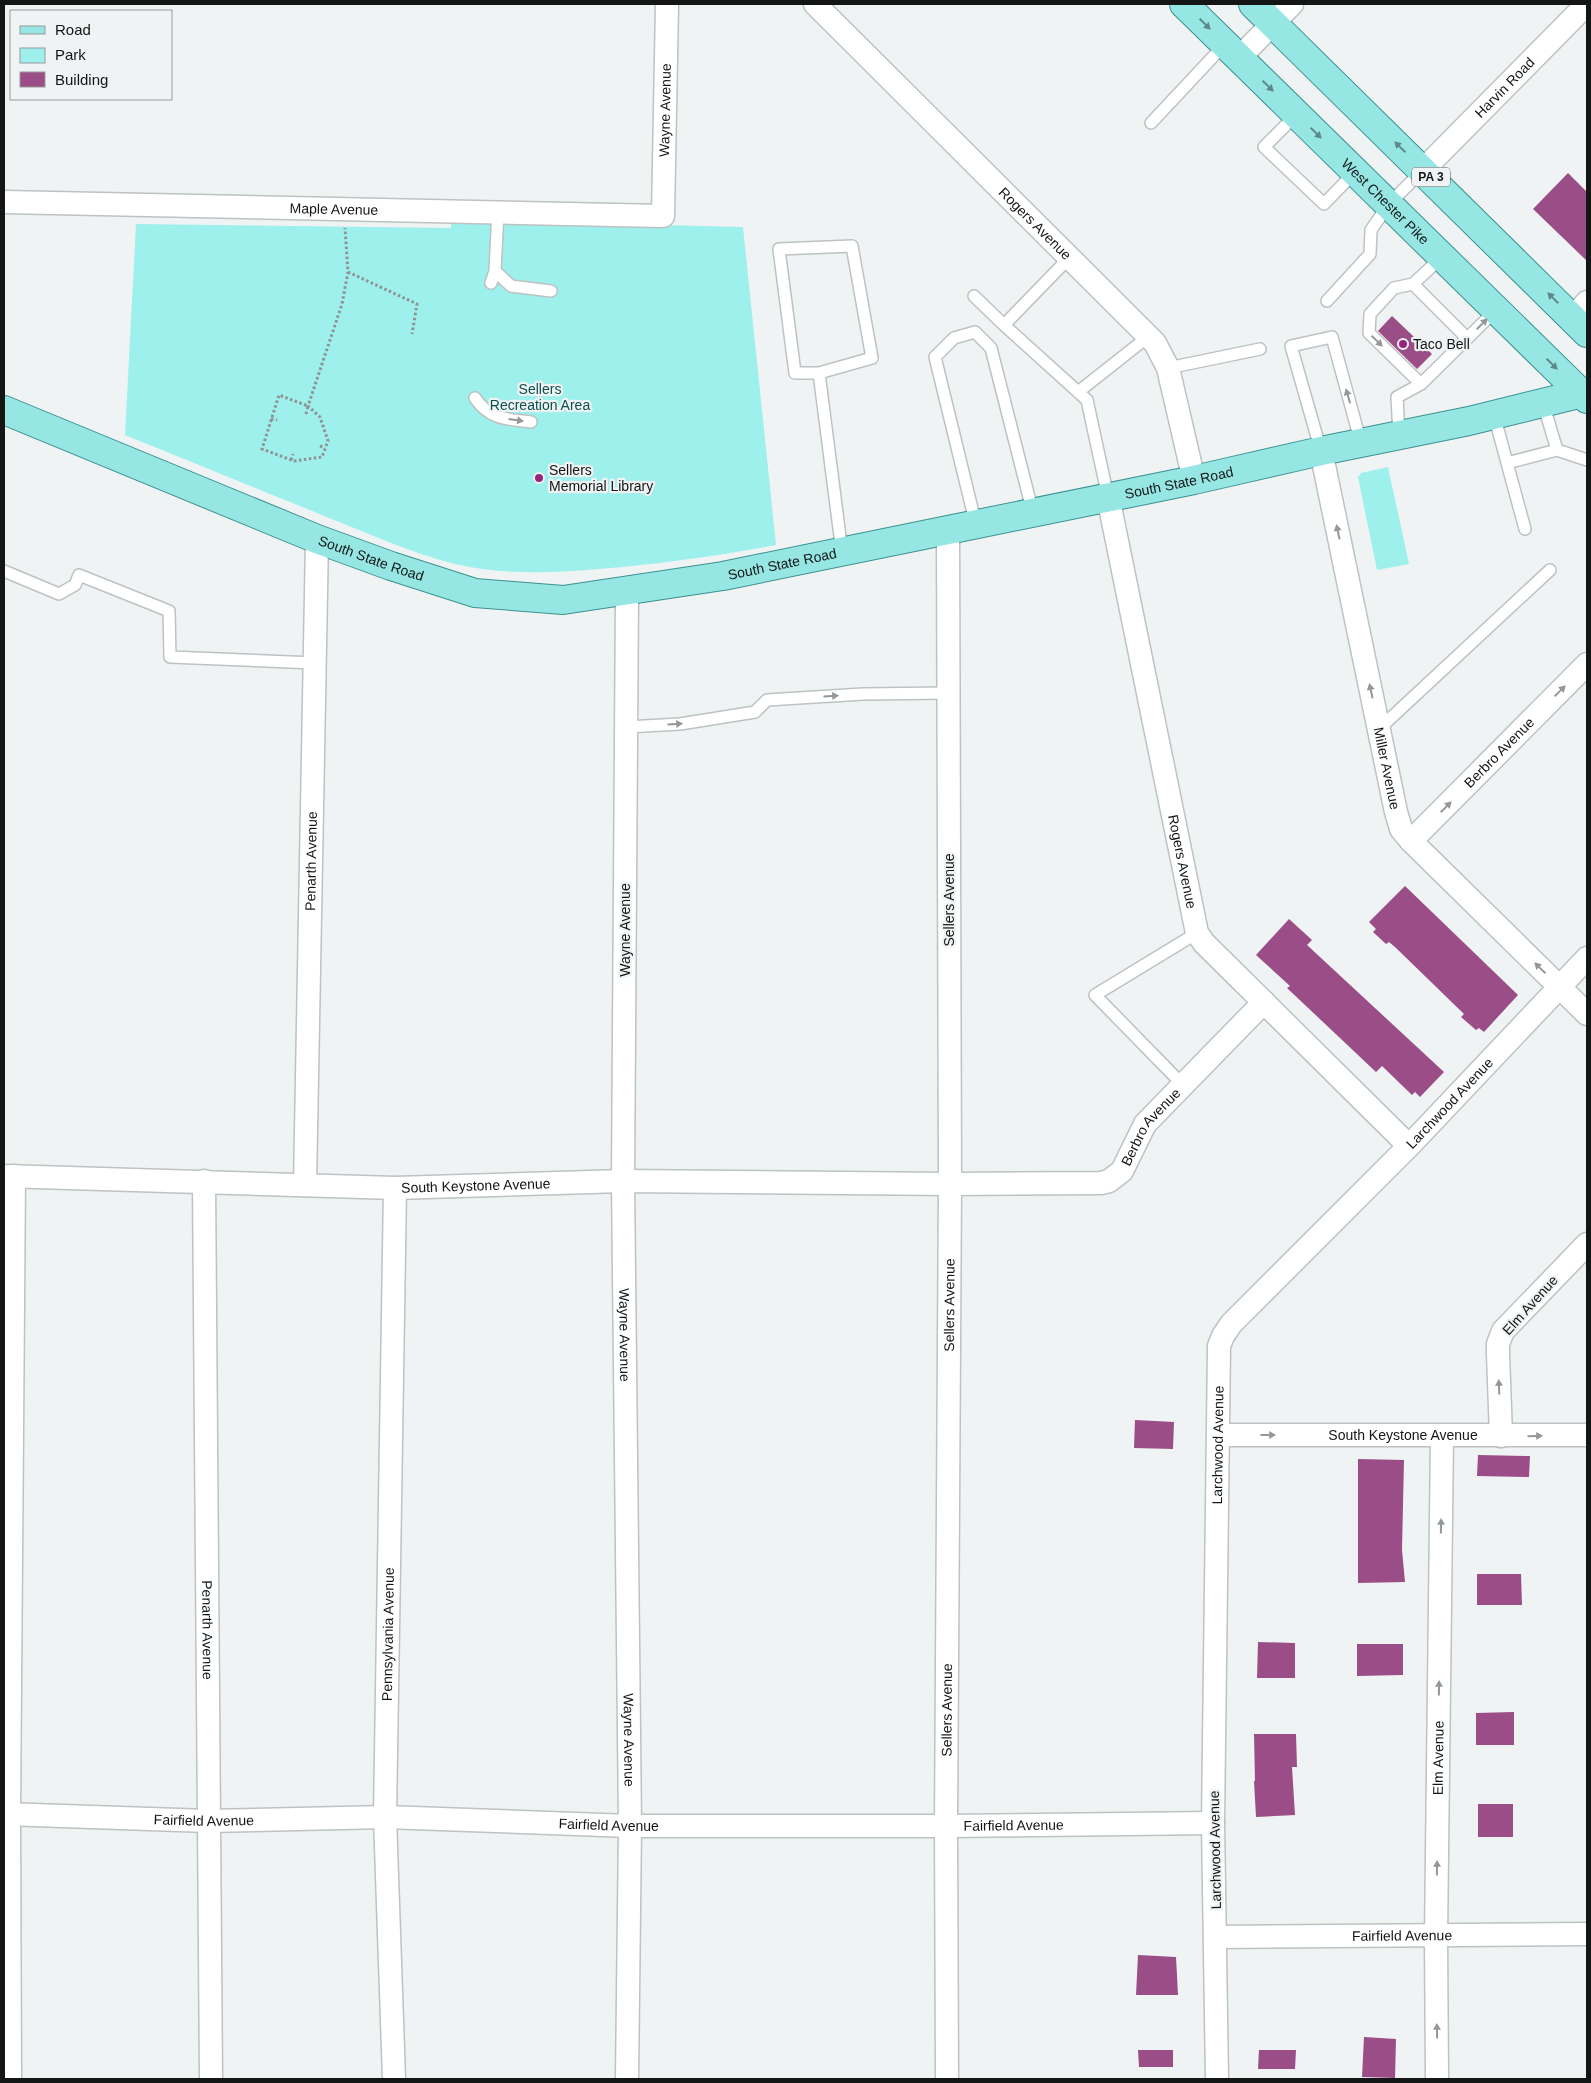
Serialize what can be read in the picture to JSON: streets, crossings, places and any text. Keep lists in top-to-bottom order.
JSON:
{
  "streets": {
    "main road": ["PA 3", "West Chester Pike", "South State Road"],
    "street": [
      "Harvin Road",
      "Wayne Avenue",
      "Maple Avenue",
      "Rogers Avenue",
      "Berbro Avenue",
      "Miller Avenue",
      "Penarth Avenue",
      "Sellers Avenue",
      "Larchwood Avenue",
      "South Keystone Avenue",
      "Elm Avenue",
      "Pennsylvania Avenue",
      "Fairfield Avenue"
    ]
  },
  "crossings": [
    ["Harvin Road", "PA 3"],
    ["Wayne Avenue", "Maple Avenue"],
    ["Wayne Avenue", "South State Road"],
    ["Wayne Avenue", "South Keystone Avenue"],
    ["Wayne Avenue", "Fairfield Avenue"],
    ["West Chester Pike", "South State Road"],
    ["Rogers Avenue", "South State Road"],
    ["Rogers Avenue", "Berbro Avenue"],
    ["Rogers Avenue", "Larchwood Avenue"],
    ["South State Road", "Miller Avenue"],
    ["South State Road", "Penarth Avenue"],
    ["South State Road", "Sellers Avenue"],
    ["Berbro Avenue", "Miller Avenue"],
    ["Berbro Avenue", "Sellers Avenue"],
    ["Berbro Avenue", "South Keystone Avenue"],
    ["Miller Avenue", "Larchwood Avenue"],
    ["Penarth Avenue", "South Keystone Avenue"],
    ["Penarth Avenue", "Fairfield Avenue"],
    ["Sellers Avenue", "South Keystone Avenue"],
    ["Sellers Avenue", "Fairfield Avenue"],
    ["Larchwood Avenue", "South Keystone Avenue"],
    ["Larchwood Avenue", "Fairfield Avenue"],
    ["South Keystone Avenue", "Elm Avenue"],
    ["South Keystone Avenue", "Pennsylvania Avenue"],
    ["Elm Avenue", "Fairfield Avenue"],
    ["Pennsylvania Avenue", "Fairfield Avenue"]
  ],
  "one_way": ["Berbro Avenue", "Miller Avenue", "Elm Avenue"],
  "parks": ["Sellers Recreation Area"],
  "places": ["Taco Bell", "Sellers Memorial Library"],
  "legend": ["Road", "Park", "Building"]
}
